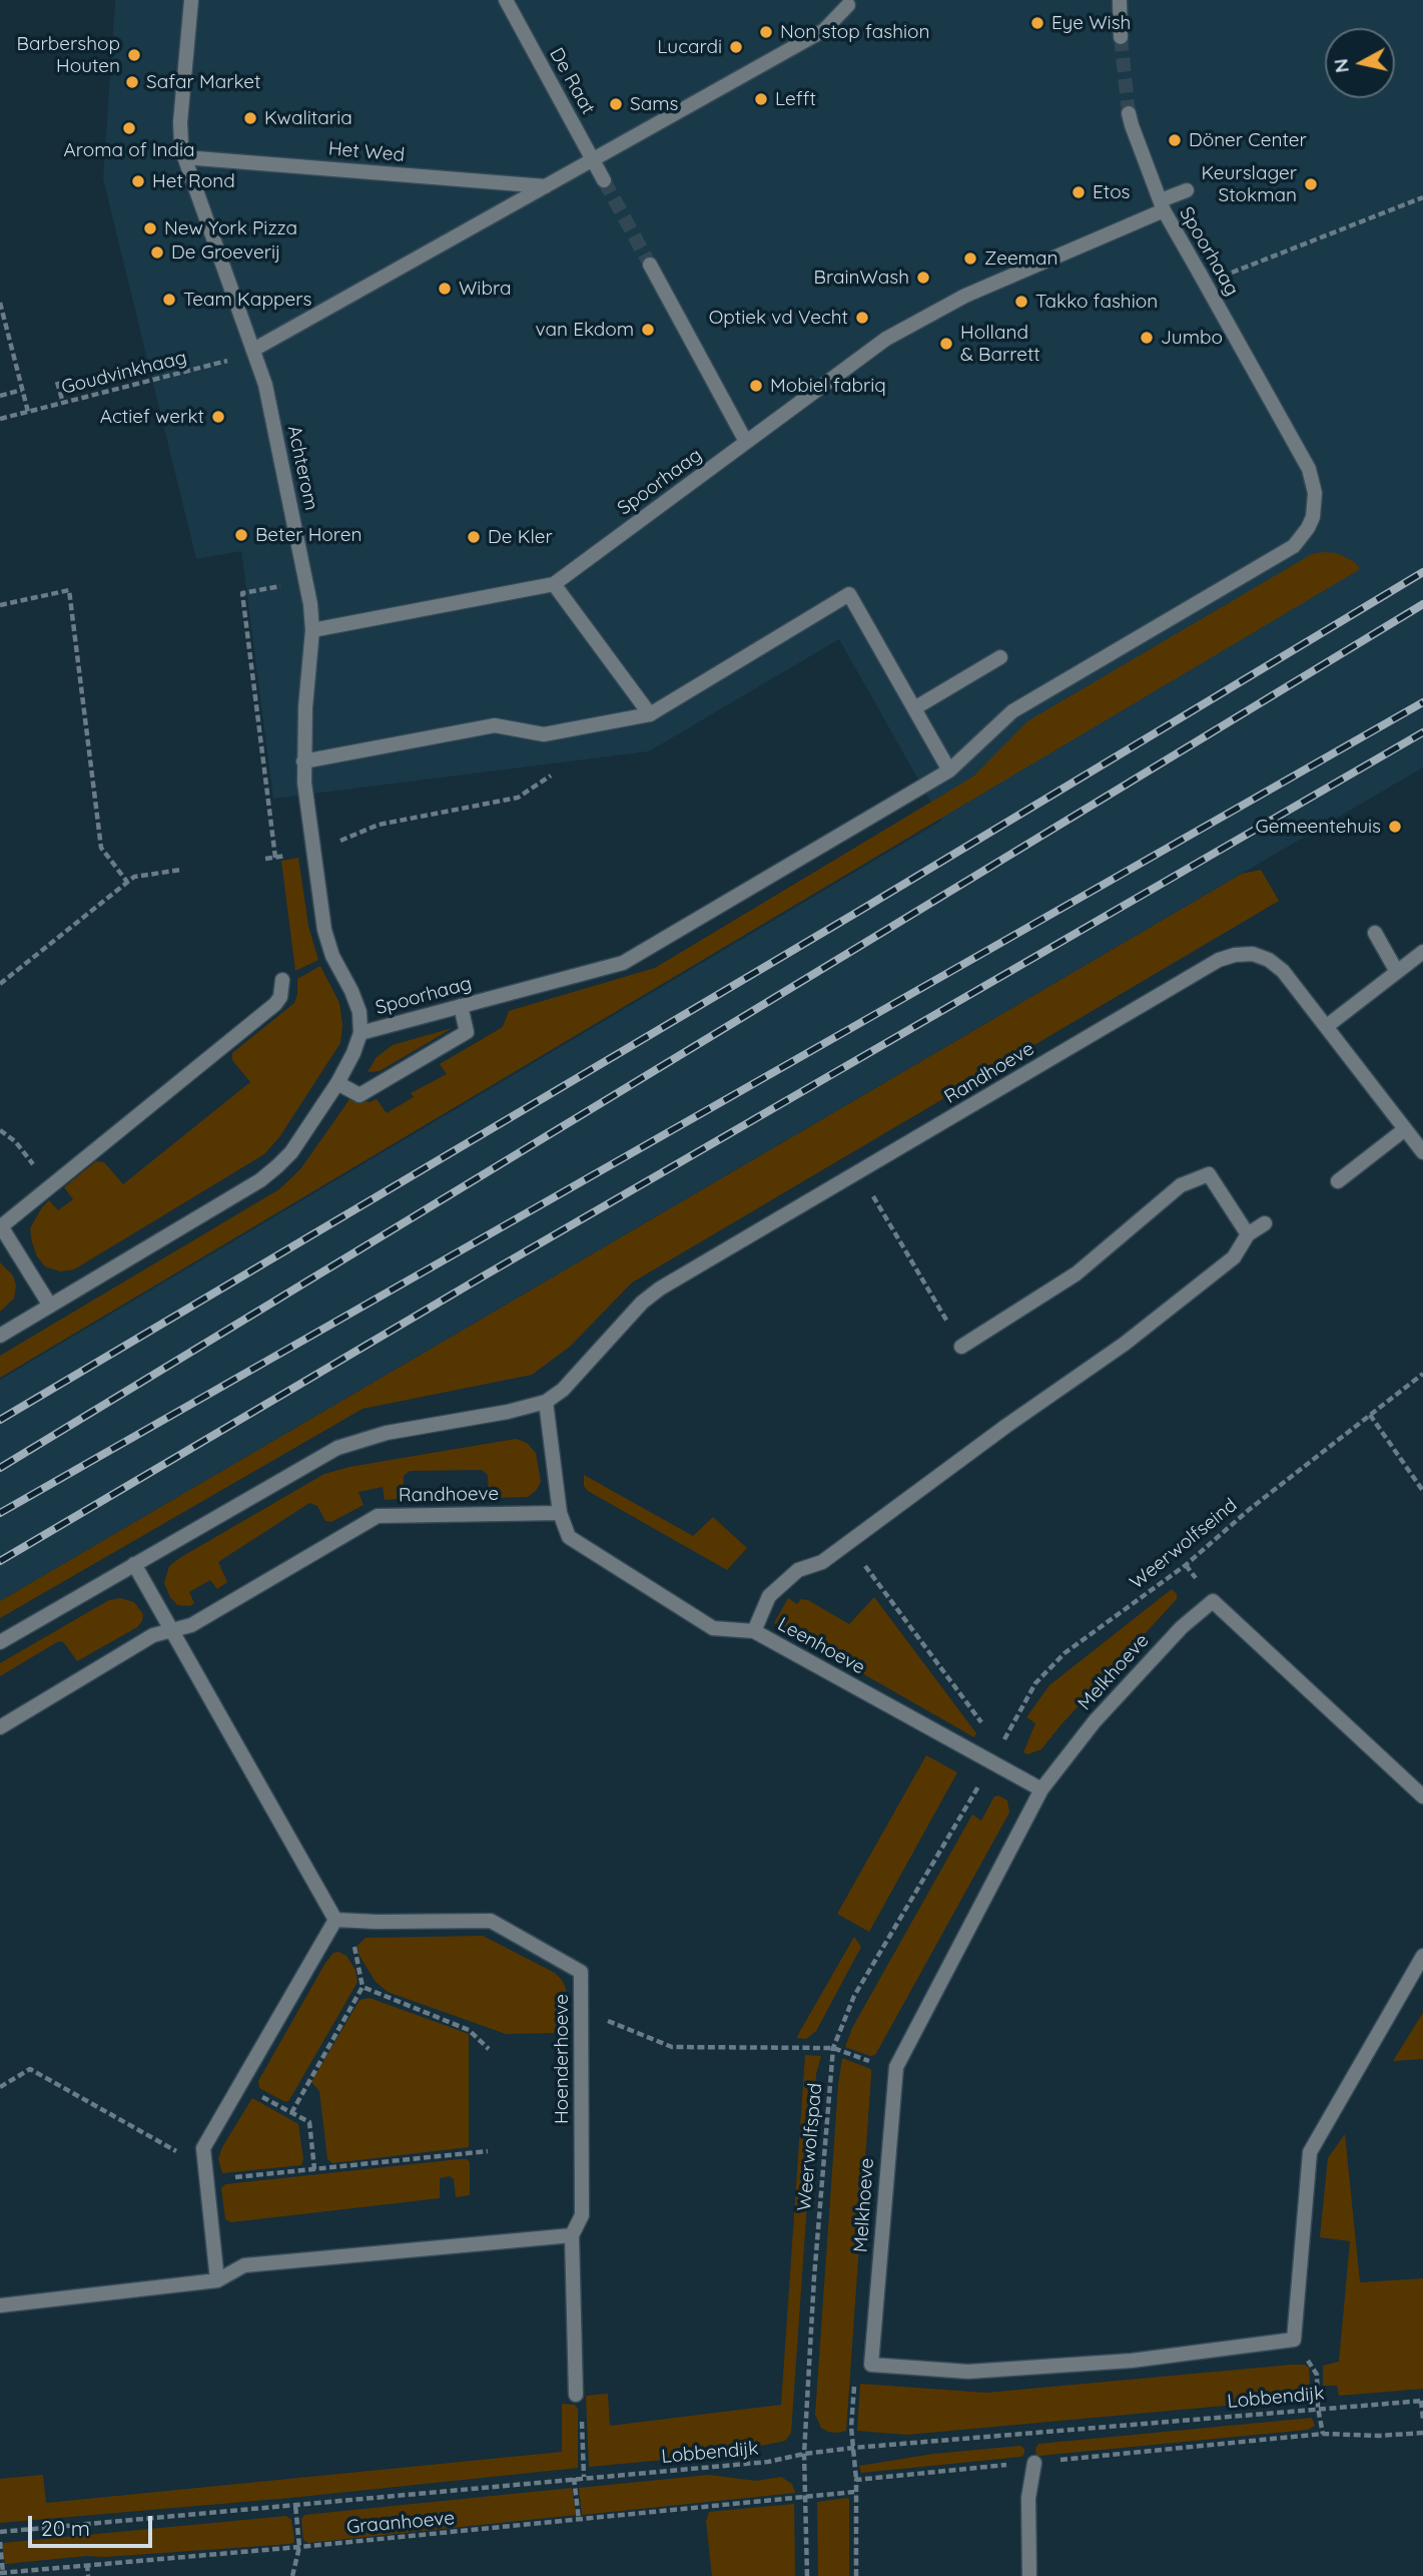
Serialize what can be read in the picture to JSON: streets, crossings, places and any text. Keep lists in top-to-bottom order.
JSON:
{
  "streets": {
    "street": [
      "De Raat",
      "Het Wed",
      "Spoorhaag",
      "Achterom",
      "Randhoeve",
      "Leenhoeve",
      "Melkhoeve",
      "Hoenderhoeve"
    ],
    "path": [
      "Goudvinkhaag",
      "Weerwolfseind",
      "Weerwolfspad",
      "Lobbendijk",
      "Graanhoeve"
    ]
  },
  "crossings": [
    ["Het Wed", "Achterom"],
    ["Spoorhaag", "Achterom"],
    ["Goudvinkhaag", "Achterom"],
    ["Randhoeve", "Leenhoeve"],
    ["Weerwolfseind", "Leenhoeve"],
    ["Weerwolfseind", "Weerwolfspad"],
    ["Leenhoeve", "Melkhoeve"],
    ["Leenhoeve", "Weerwolfspad"],
    ["Weerwolfspad", "Lobbendijk"],
    ["Weerwolfspad", "Graanhoeve"]
  ],
  "places": [
    "Eye Wish",
    "Non stop fashion",
    "Lucardi",
    "Barbershop Houten",
    "Safar Market",
    "Lefft",
    "Sams",
    "Kwalitaria",
    "Aroma of India",
    "Döner Center",
    "Het Rond",
    "Keurslager Stokman",
    "Etos",
    "New York Pizza",
    "De Groeverij",
    "Zeeman",
    "BrainWash",
    "Wibra",
    "Team Kappers",
    "Takko fashion",
    "Optiek vd Vecht",
    "van Ekdom",
    "Jumbo",
    "Holland & Barrett",
    "Mobiel fabriq",
    "Actief werkt",
    "Beter Horen",
    "De Kler",
    "Gemeentehuis"
  ],
  "scale_bar": "20 m",
  "north": "left"
}
